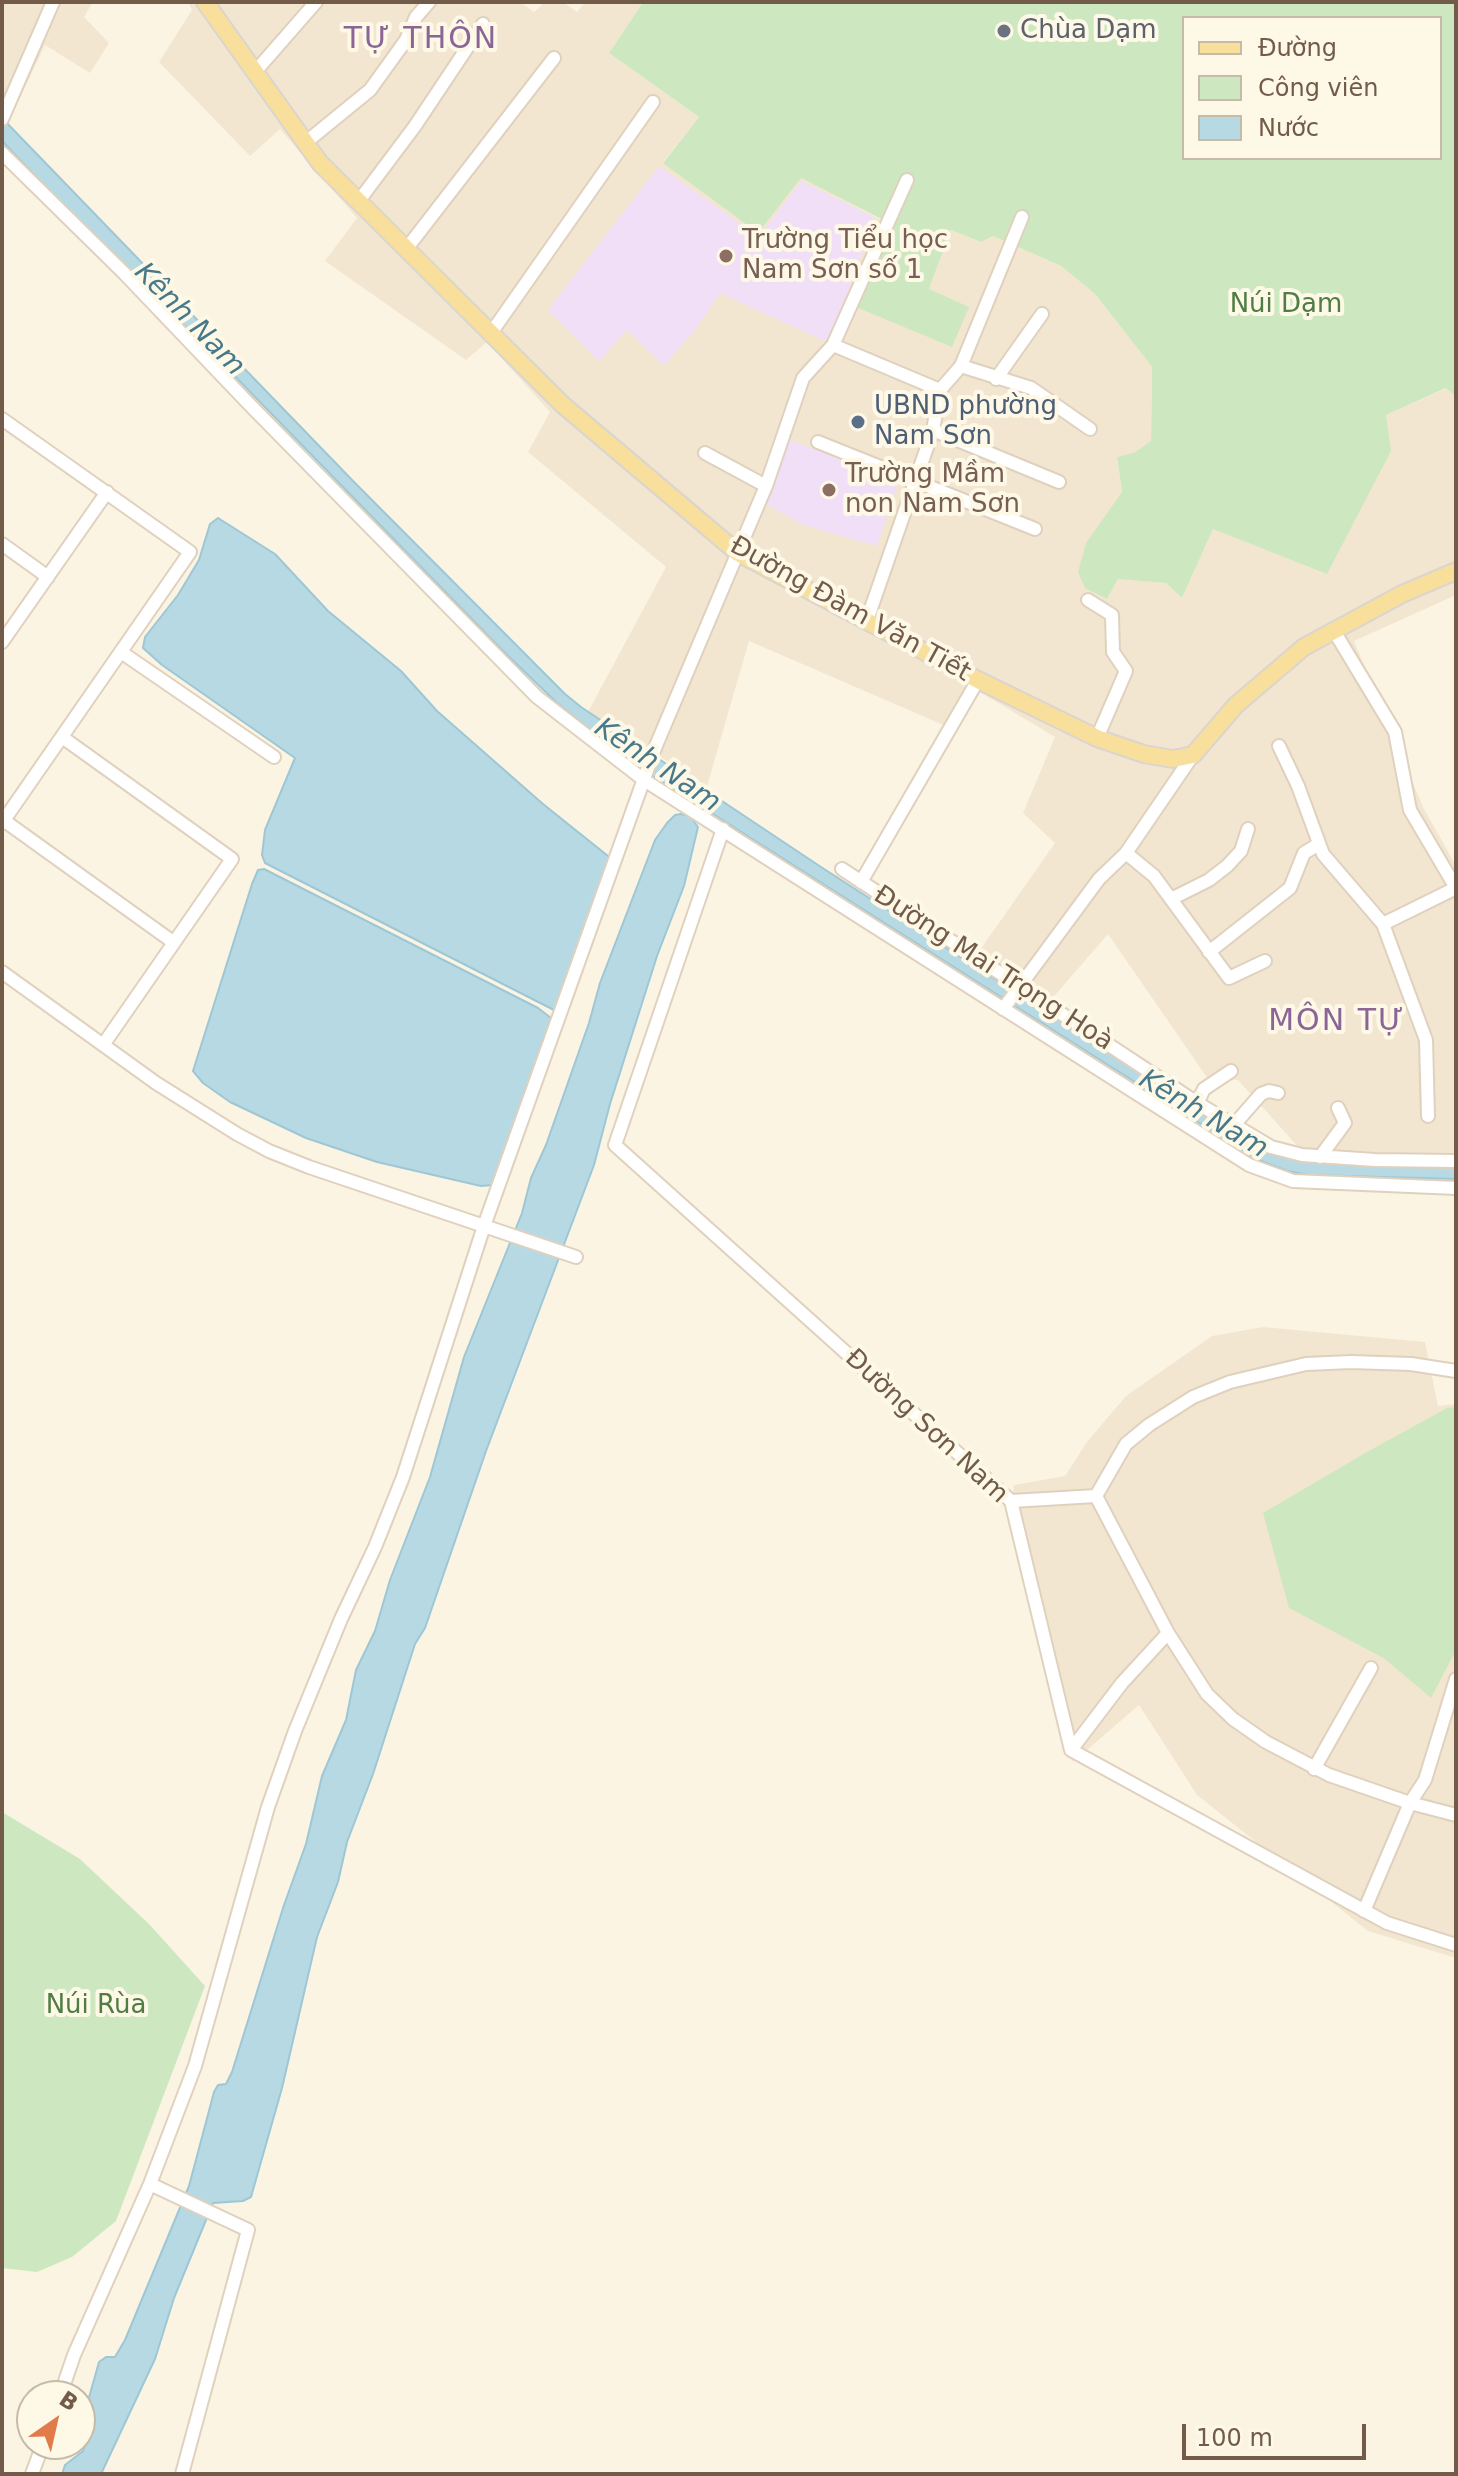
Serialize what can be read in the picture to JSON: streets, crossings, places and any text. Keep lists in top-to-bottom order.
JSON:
{
  "streets": {
    "main road": ["Đường Đàm Văn Tiết"],
    "street": ["Đường Mai Trọng Hoà", "Đường Sơn Nam"]
  },
  "districts": ["TỰ THÔN", "MÔN TỰ"],
  "water": ["Kênh Nam"],
  "parks": ["Núi Dạm", "Núi Rùa"],
  "places": [
    "Chùa Dạm",
    "Trường Tiểu học Nam Sơn số 1",
    "UBND phường Nam Sơn",
    "Trường Mầm non Nam Sơn"
  ],
  "legend": ["Đường", "Công viên", "Nước"],
  "scale_bar": "100 m",
  "north": "top right"
}
